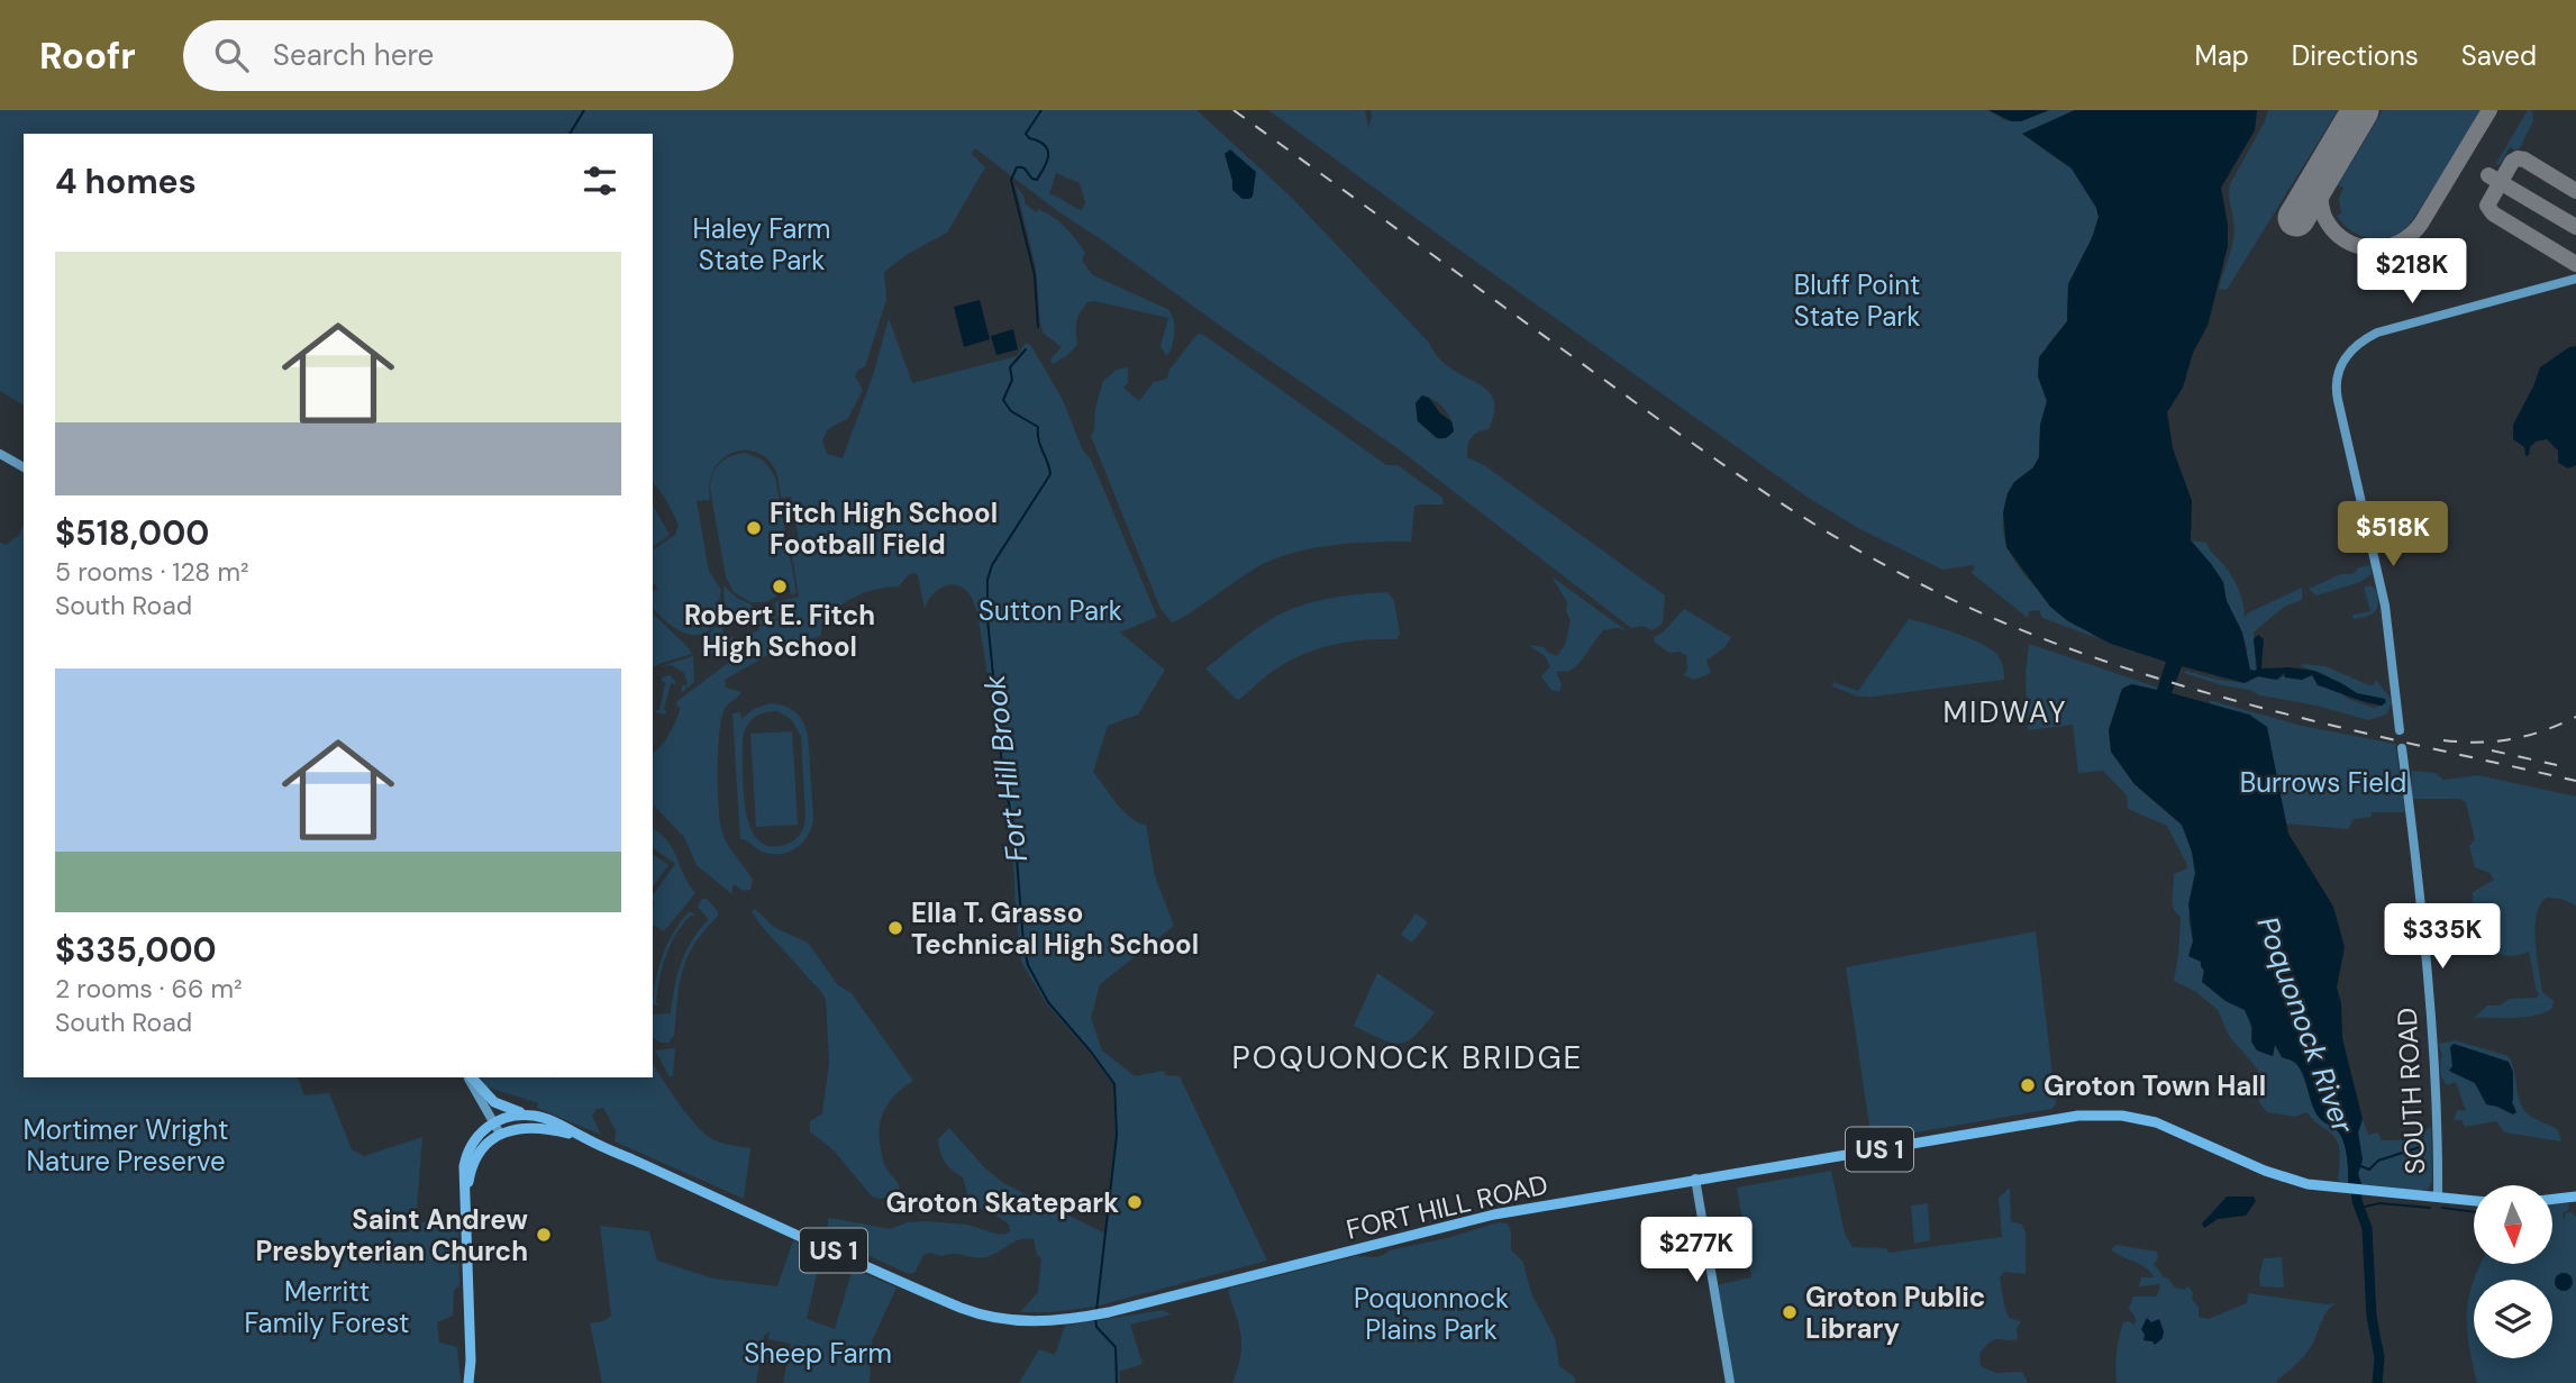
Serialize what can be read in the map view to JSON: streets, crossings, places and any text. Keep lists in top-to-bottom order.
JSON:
{
  "streets": {
    "main road": ["SOUTH ROAD", "US 1", "FORT HILL ROAD"]
  },
  "crossings": [
    ["SOUTH ROAD", "US 1"],
    ["SOUTH ROAD", "FORT HILL ROAD"],
    ["US 1", "FORT HILL ROAD"]
  ],
  "districts": ["MIDWAY", "POQUONOCK BRIDGE"],
  "water": ["Fort Hill Brook", "Poquonock River"],
  "parks": [
    "Haley Farm State Park",
    "Bluff Point State Park",
    "Sutton Park",
    "Burrows Field",
    "Mortimer Wright Nature Preserve",
    "Merritt Family Forest",
    "Poquonnock Plains Park",
    "Sheep Farm"
  ],
  "places": [
    "Fitch High School Football Field",
    "Robert E. Fitch High School",
    "Ella T. Grasso Technical High School",
    "Groton Town Hall",
    "Groton Skatepark",
    "Saint Andrew Presbyterian Church",
    "Groton Public Library"
  ],
  "north": "bottom",
  "page": {
    "header": "Roofr",
    "search": "Search here",
    "nav": ["Map", "Directions", "Saved"],
    "heading": "4 homes",
    "list": [
      {
        "name": "$518,000",
        "note": "5 rooms · 128 m² · South Road"
      },
      {
        "name": "$335,000",
        "note": "2 rooms · 66 m² · South Road"
      }
    ],
    "price": [
      "$218K",
      "$518K",
      "$335K",
      "$277K"
    ]
  }
}
